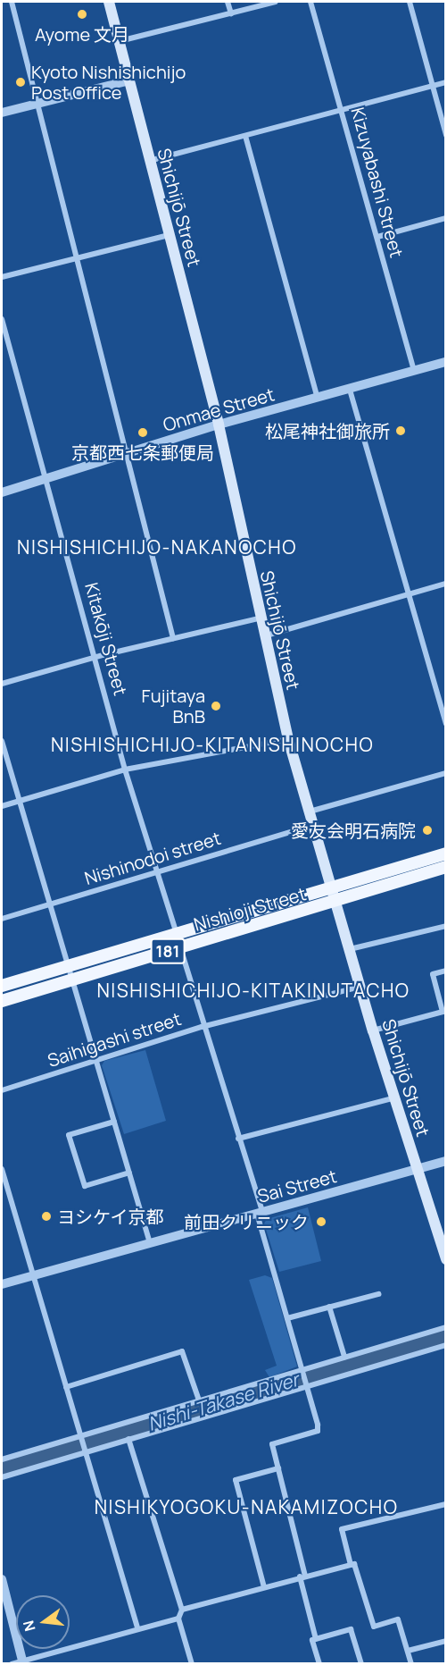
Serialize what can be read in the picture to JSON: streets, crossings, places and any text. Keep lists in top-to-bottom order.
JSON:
{
  "streets": {
    "main road": ["Shichijō Street", "Nishioji Street", "181"],
    "street": [
      "Kizuyabashi Street",
      "Onmae Street",
      "Kitakōji Street",
      "Nishinodoi street",
      "Saihigashi street",
      "Sai Street"
    ]
  },
  "crossings": [
    ["Kizuyabashi Street", "Onmae Street"],
    ["Shichijō Street", "Onmae Street"],
    ["Shichijō Street", "Nishinodoi street"],
    ["Shichijō Street", "Nishioji Street"],
    ["Shichijō Street", "Saihigashi street"],
    ["Shichijō Street", "Sai Street"],
    ["Onmae Street", "Kitakōji Street"],
    ["Kitakōji Street", "Nishinodoi street"],
    ["Kitakōji Street", "Nishioji Street"]
  ],
  "districts": [
    "NISHISHICHIJO-NAKANOCHO",
    "NISHISHICHIJO-KITANISHINOCHO",
    "NISHISHICHIJO-KITAKINUTACHO",
    "NISHIKYOGOKU-NAKAMIZOCHO"
  ],
  "water": ["Nishi-Takase River"],
  "places": [
    "Ayome 文月",
    "Kyoto Nishishichijo Post Office",
    "松尾神社御旅所",
    "京都西七条郵便局",
    "Fujitaya BnB",
    "愛友会明石病院",
    "ヨシケイ京都",
    "前田クリニック"
  ],
  "north": "left"
}
